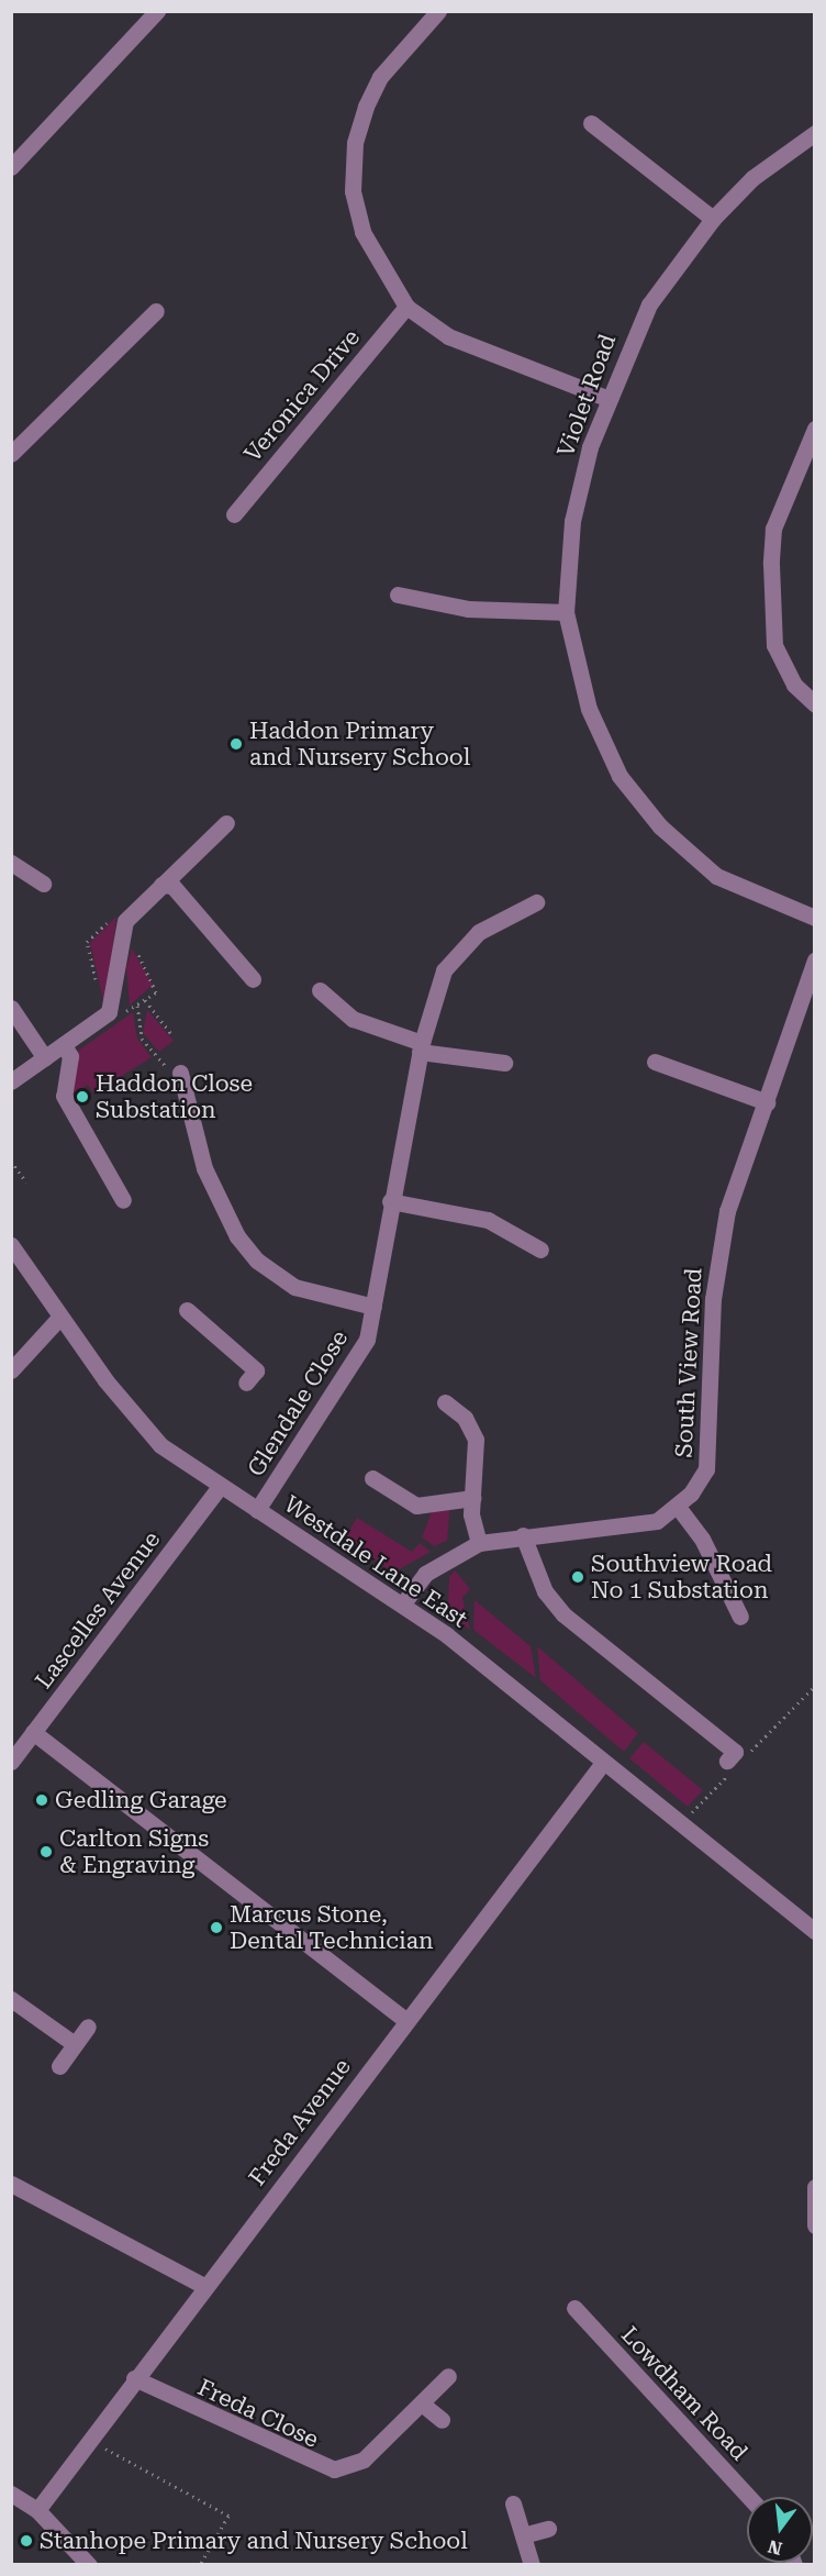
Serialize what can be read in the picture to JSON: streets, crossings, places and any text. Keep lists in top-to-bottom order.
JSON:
{
  "streets": {
    "street": [
      "Veronica Drive",
      "Violet Road",
      "South View Road",
      "Glendale Close",
      "Westdale Lane East",
      "Lascelles Avenue",
      "Freda Avenue",
      "Lowdham Road",
      "Freda Close"
    ]
  },
  "crossings": [
    ["South View Road", "Westdale Lane East"],
    ["Glendale Close", "Westdale Lane East"],
    ["Westdale Lane East", "Lascelles Avenue"],
    ["Westdale Lane East", "Freda Avenue"],
    ["Freda Avenue", "Freda Close"]
  ],
  "places": [
    "Haddon Primary and Nursery School",
    "Haddon Close Substation",
    "Southview Road No 1 Substation",
    "Gedling Garage",
    "Carlton Signs & Engraving",
    "Marcus Stone, Dental Technician",
    "Stanhope Primary and Nursery School"
  ],
  "north": "bottom"
}
